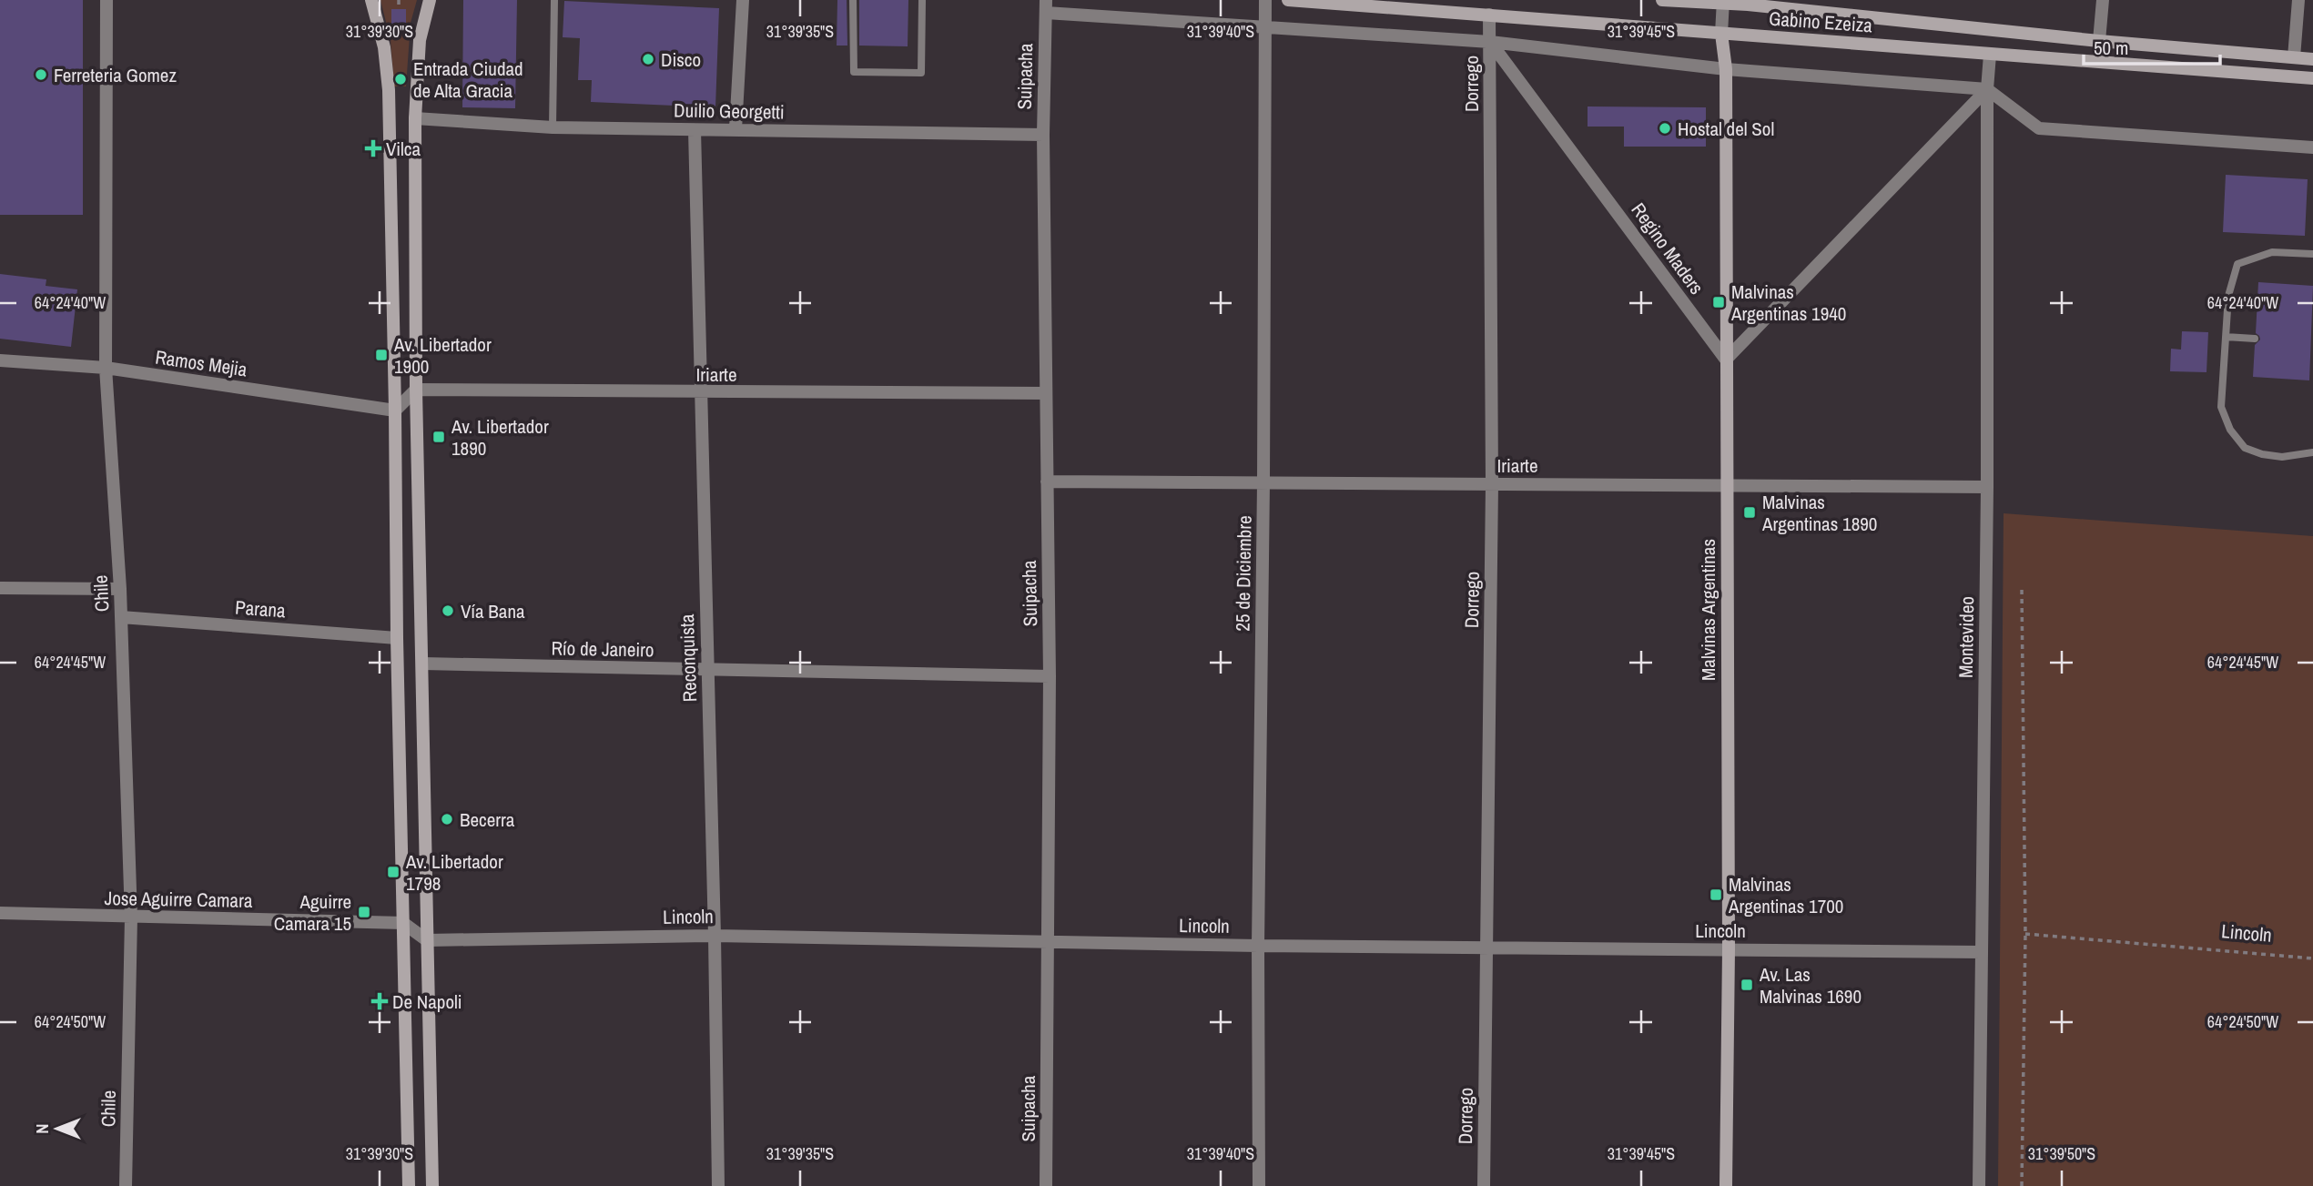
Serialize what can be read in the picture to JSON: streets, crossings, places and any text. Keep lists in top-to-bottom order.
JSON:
{
  "streets": {
    "main road": ["Gabino Ezeiza", "Malvinas Argentinas"],
    "street": [
      "Suipacha",
      "Dorrego",
      "Duilio Georgetti",
      "Regino Maders",
      "Ramos Mejia",
      "Iriarte",
      "25 de Diciembre",
      "Chile",
      "Parana",
      "Montevideo",
      "Río de Janeiro",
      "Reconquista",
      "Jose Aguirre Camara",
      "Lincoln"
    ]
  },
  "crossings": [
    ["Gabino Ezeiza", "Dorrego"],
    ["Gabino Ezeiza", "Malvinas Argentinas"],
    ["Gabino Ezeiza", "Montevideo"],
    ["Suipacha", "Duilio Georgetti"],
    ["Suipacha", "Iriarte"],
    ["Suipacha", "Río de Janeiro"],
    ["Suipacha", "Lincoln"],
    ["Dorrego", "Regino Maders"],
    ["Dorrego", "Iriarte"],
    ["Dorrego", "Lincoln"],
    ["Duilio Georgetti", "Reconquista"],
    ["Regino Maders", "Malvinas Argentinas"],
    ["Ramos Mejia", "Chile"],
    ["Iriarte", "25 de Diciembre"],
    ["Iriarte", "Malvinas Argentinas"],
    ["Iriarte", "Montevideo"],
    ["Iriarte", "Reconquista"],
    ["25 de Diciembre", "Lincoln"],
    ["Chile", "Parana"],
    ["Chile", "Jose Aguirre Camara"],
    ["Malvinas Argentinas", "Lincoln"],
    ["Montevideo", "Lincoln"],
    ["Río de Janeiro", "Reconquista"],
    ["Reconquista", "Lincoln"]
  ],
  "places": {
    "other": [
      "Disco",
      "Ferreteria Gomez",
      "Entrada Ciudad de Alta Gracia",
      "Hostal del Sol",
      "Vía Bana",
      "Becerra"
    ],
    "health": ["Vilca", "De Napoli"],
    "transit": [
      "Malvinas Argentinas 1940",
      "Av. Libertador 1900",
      "Av. Libertador 1890",
      "Malvinas Argentinas 1890",
      "Av. Libertador 1798",
      "Malvinas Argentinas 1700",
      "Aguirre Camara 15",
      "Av. Las Malvinas 1690"
    ]
  },
  "scale_bar": "50 m",
  "north": "left",
  "coordinates": [
    "31°39'30\"S",
    "31°39'35\"S",
    "31°39'40\"S",
    "31°39'45\"S",
    "64°24'40\"W",
    "64°24'45\"W",
    "64°24'50\"W",
    "31°39'50\"S"
  ]
}
